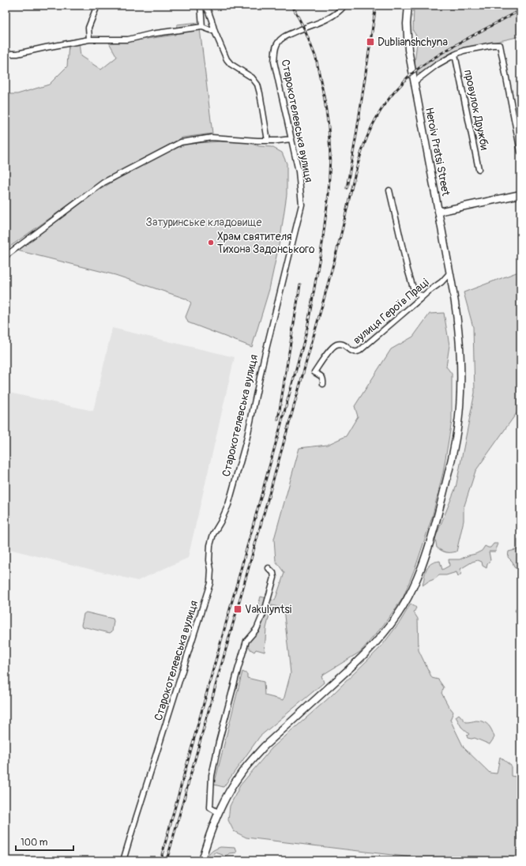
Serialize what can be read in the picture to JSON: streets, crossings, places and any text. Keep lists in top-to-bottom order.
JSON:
{
  "streets": {
    "main road": ["Heroiv Pratsi Street"],
    "street": ["провулок Дружби", "Старокотелевська вулиця", "вулиця Героїв Праці"]
  },
  "crossings": [
    ["Heroiv Pratsi Street", "вулиця Героїв Праці"]
  ],
  "parks": ["Затуринське кладовище"],
  "places": {
    "transit": ["Dublianshchyna", "Vakulyntsi"],
    "other": ["Храм святителя Тихона Задонського"]
  },
  "scale_bar": "100 m"
}
